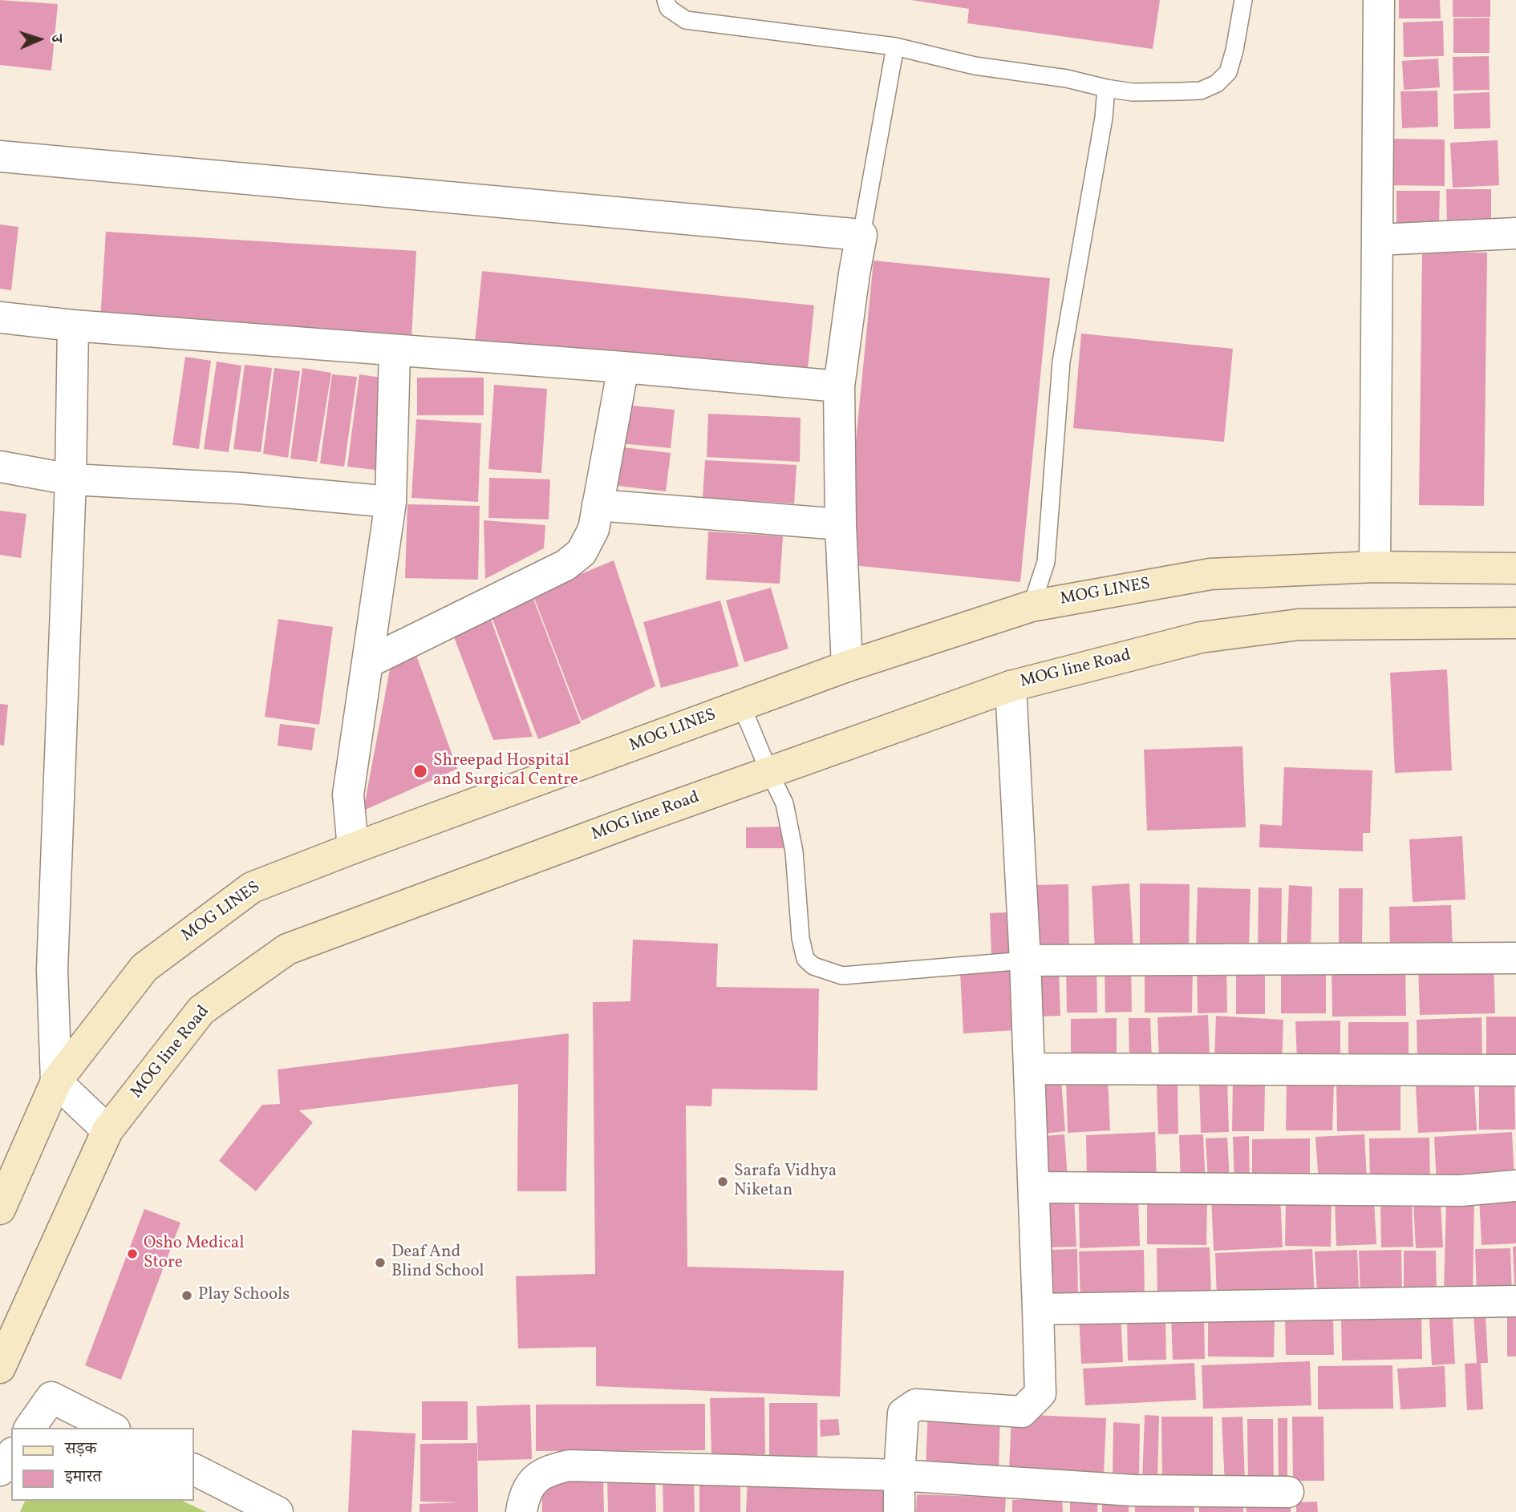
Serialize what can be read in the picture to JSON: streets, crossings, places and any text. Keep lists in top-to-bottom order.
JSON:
{
  "streets": {
    "main road": ["MOG LINES", "MOG line Road"]
  },
  "places": [
    "Shreepad Hospital and Surgical Centre",
    "Sarafa Vidhya Niketan",
    "Osho Medical Store",
    "Deaf And Blind School",
    "Play Schools"
  ],
  "legend": ["सड़क", "इमारत"],
  "north": "right"
}
